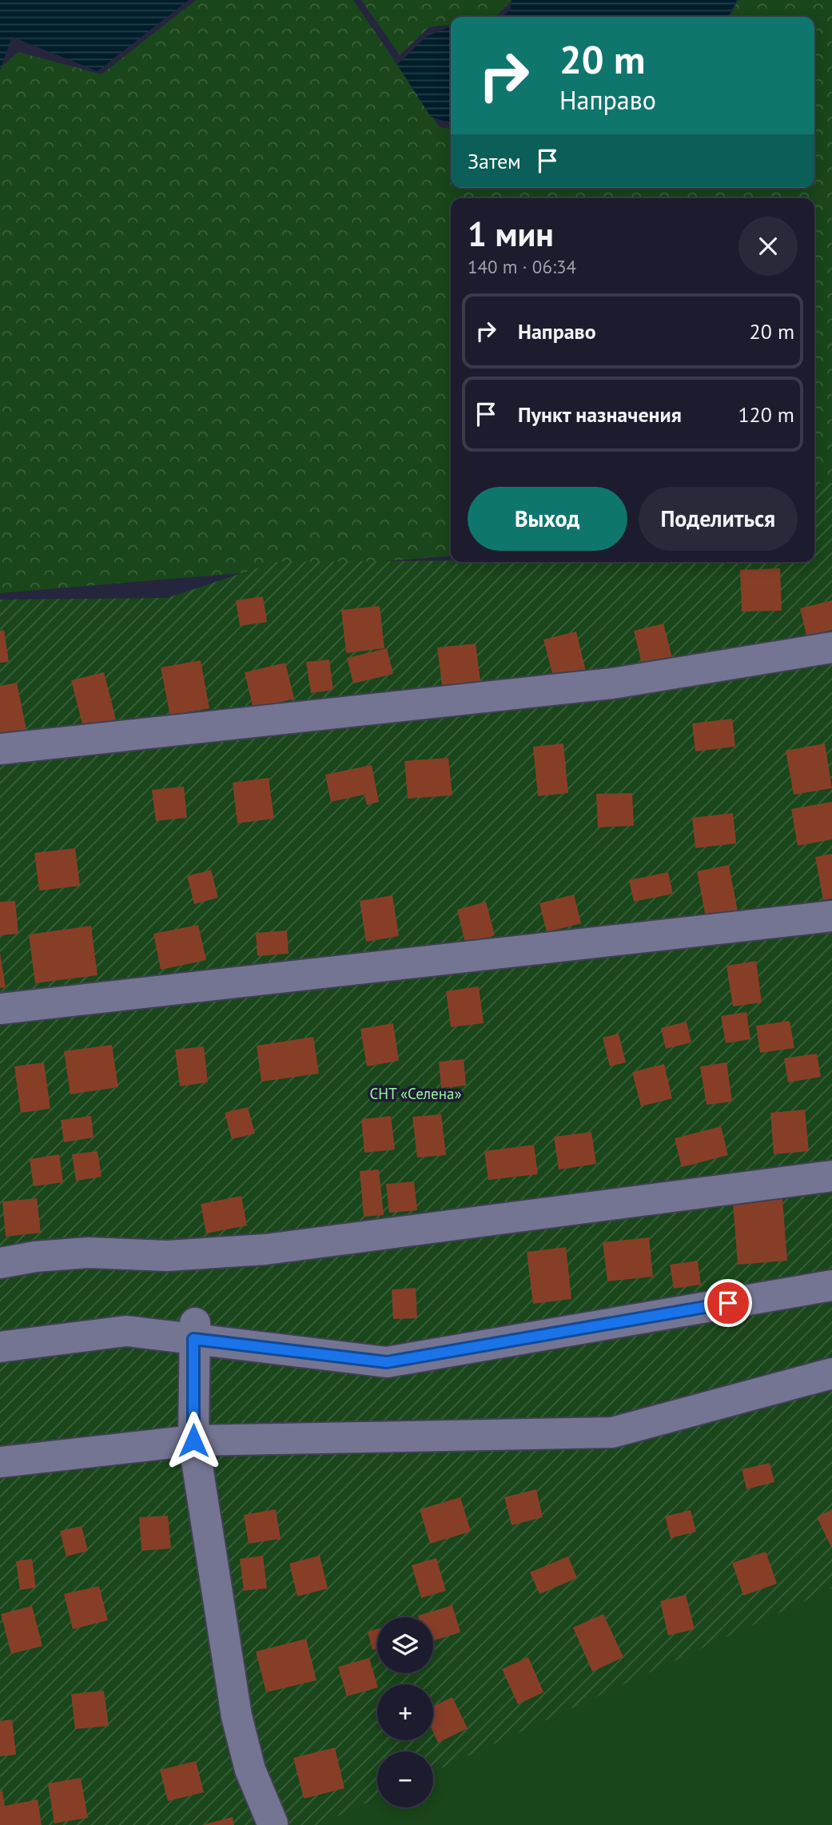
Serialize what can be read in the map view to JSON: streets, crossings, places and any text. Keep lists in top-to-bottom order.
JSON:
{
  "parks": ["СНТ «Селена»"],
  "page": {
    "turn": ["20 m", "Направо"],
    "then": "Затем",
    "heading": ["1 мин", "140 m · 06:34"],
    "list": [
      {
        "name": "Направо",
        "value": "20 m"
      },
      {
        "name": "Пункт назначения",
        "value": "120 m"
      }
    ],
    "buttons": ["Выход", "Поделиться"],
    "map_buttons": ["+", "−"]
  }
}
